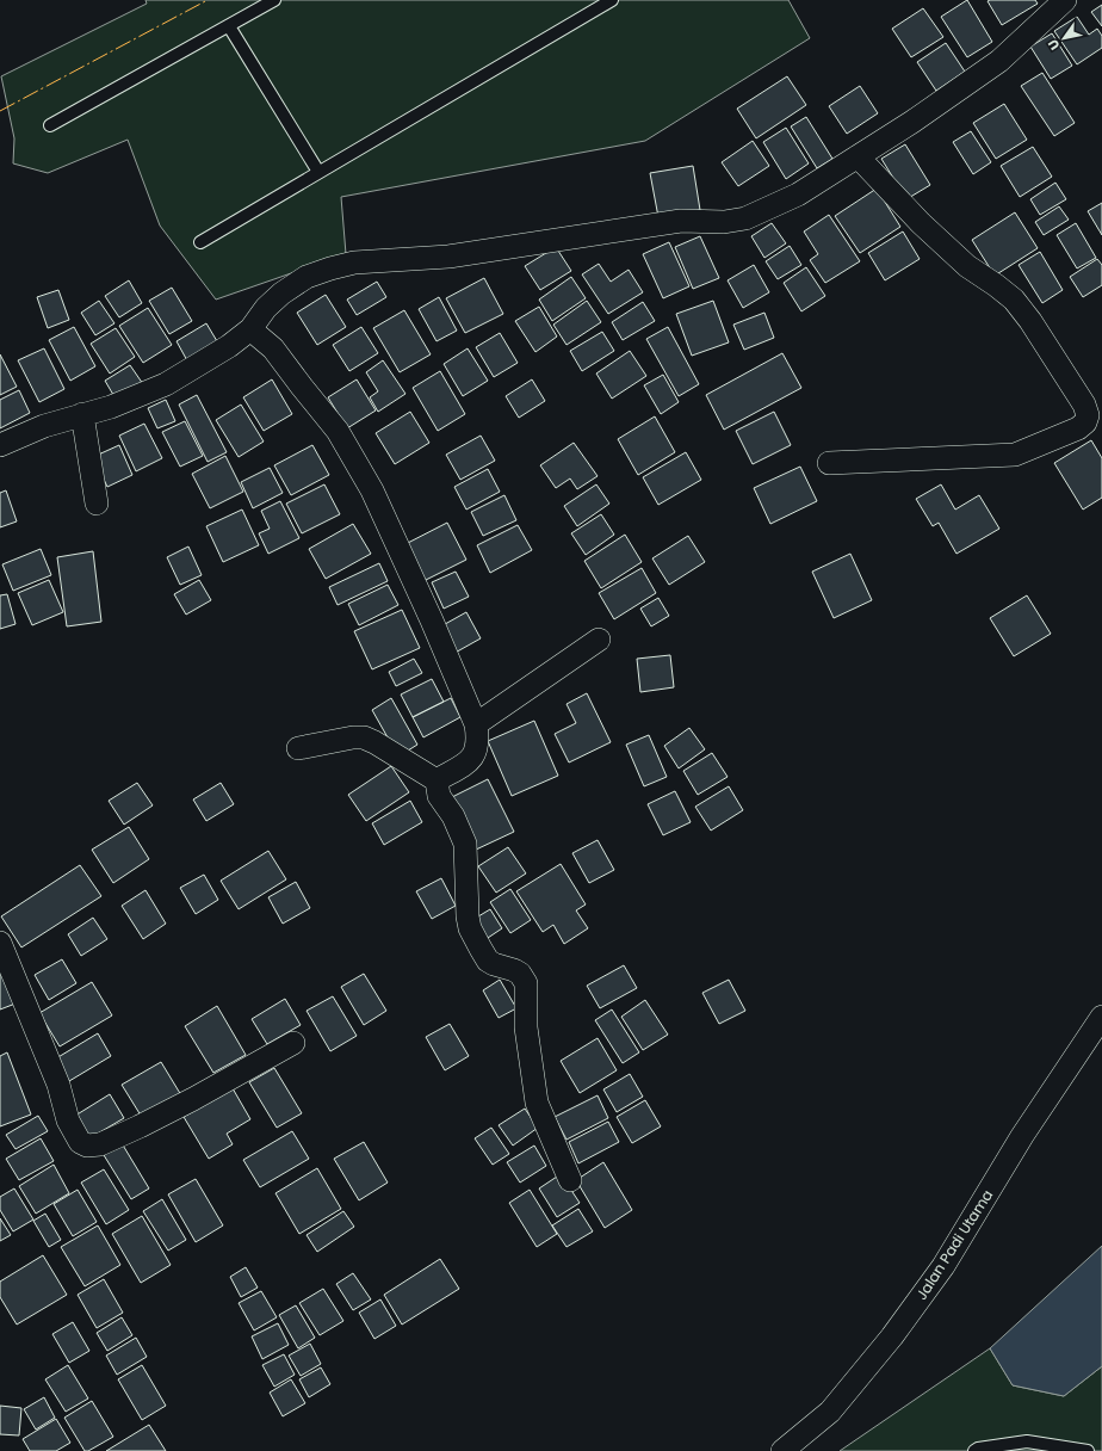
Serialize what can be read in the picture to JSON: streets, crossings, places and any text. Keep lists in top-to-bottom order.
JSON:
{
  "streets": {
    "street": ["Jalan Padi Utama"]
  },
  "north": "bottom left"
}
